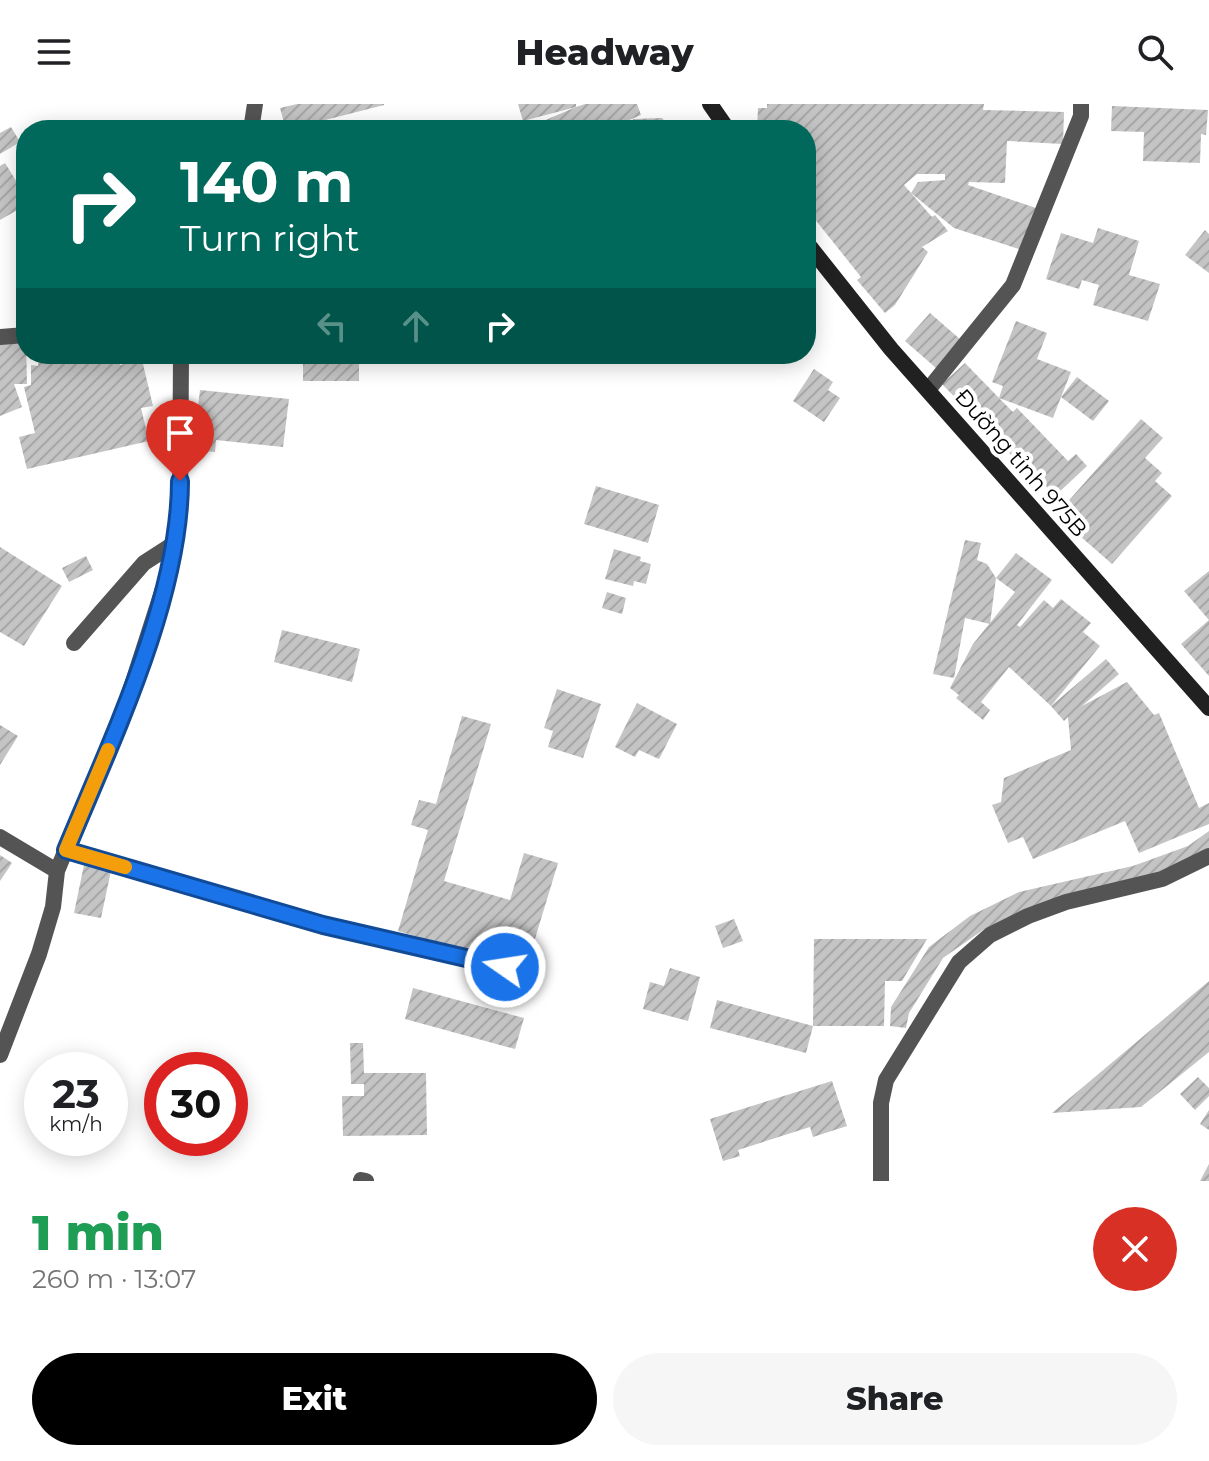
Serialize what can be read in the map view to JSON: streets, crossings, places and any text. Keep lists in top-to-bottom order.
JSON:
{
  "streets": {
    "main road": ["Đường tỉnh 975B"]
  },
  "page": {
    "header": "Headway",
    "turn": ["140 m", "Turn right"],
    "speed": "23 km/h",
    "limit": "30",
    "heading": ["1 min", "260 m · 13:07"],
    "buttons": ["Exit", "Share"]
  }
}
